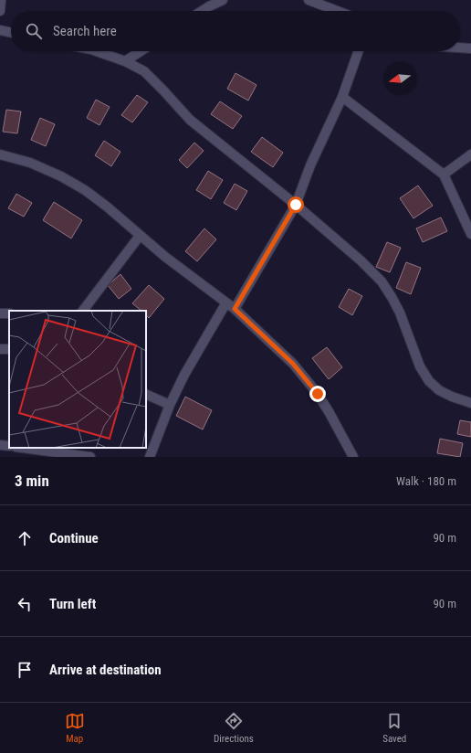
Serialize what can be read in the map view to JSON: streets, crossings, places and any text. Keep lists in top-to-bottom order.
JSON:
{
  "north": "left",
  "page": {
    "search": "Search here",
    "heading": ["3 min", "Walk · 180 m"],
    "list": [
      ["Continue", "90 m"],
      ["Turn left", "90 m"],
      "Arrive at destination"
    ],
    "nav": ["Map", "Directions", "Saved"]
  }
}
